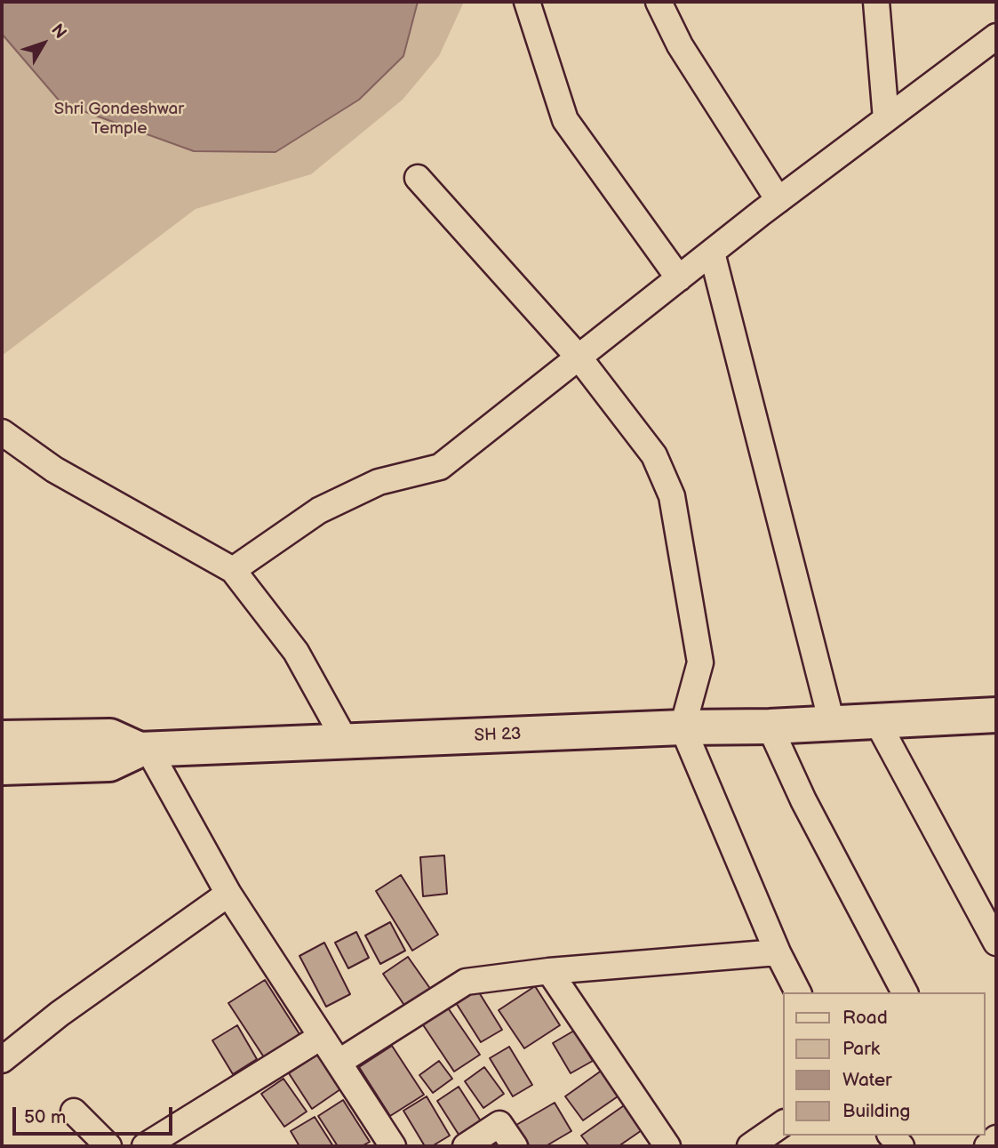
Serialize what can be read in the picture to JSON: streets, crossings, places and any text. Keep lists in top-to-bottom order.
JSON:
{
  "streets": {
    "main road": ["SH 23"]
  },
  "parks": ["Shri Gondeshwar Temple"],
  "legend": [
    "Road",
    "Park",
    "Water",
    "Building"
  ],
  "scale_bar": "50 m",
  "north": "top right"
}
